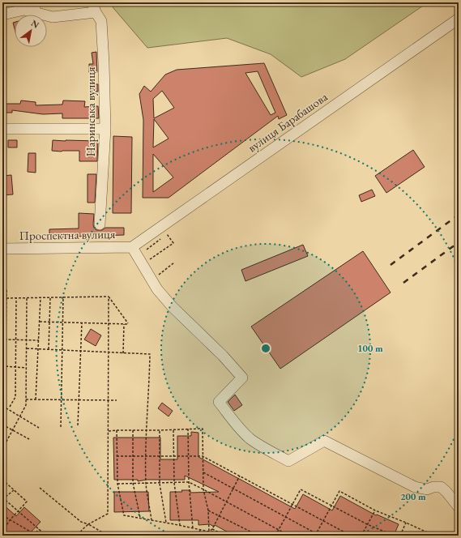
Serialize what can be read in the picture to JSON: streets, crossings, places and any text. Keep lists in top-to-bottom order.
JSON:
{
  "streets": {
    "street": ["Наринська вулиця", "вулиця Барабашова", "Проспектна вулиця"]
  },
  "crossings": [
    ["вулиця Барабашова", "Проспектна вулиця"]
  ],
  "north": "top right",
  "rings": ["100 m", "200 m"]
}
